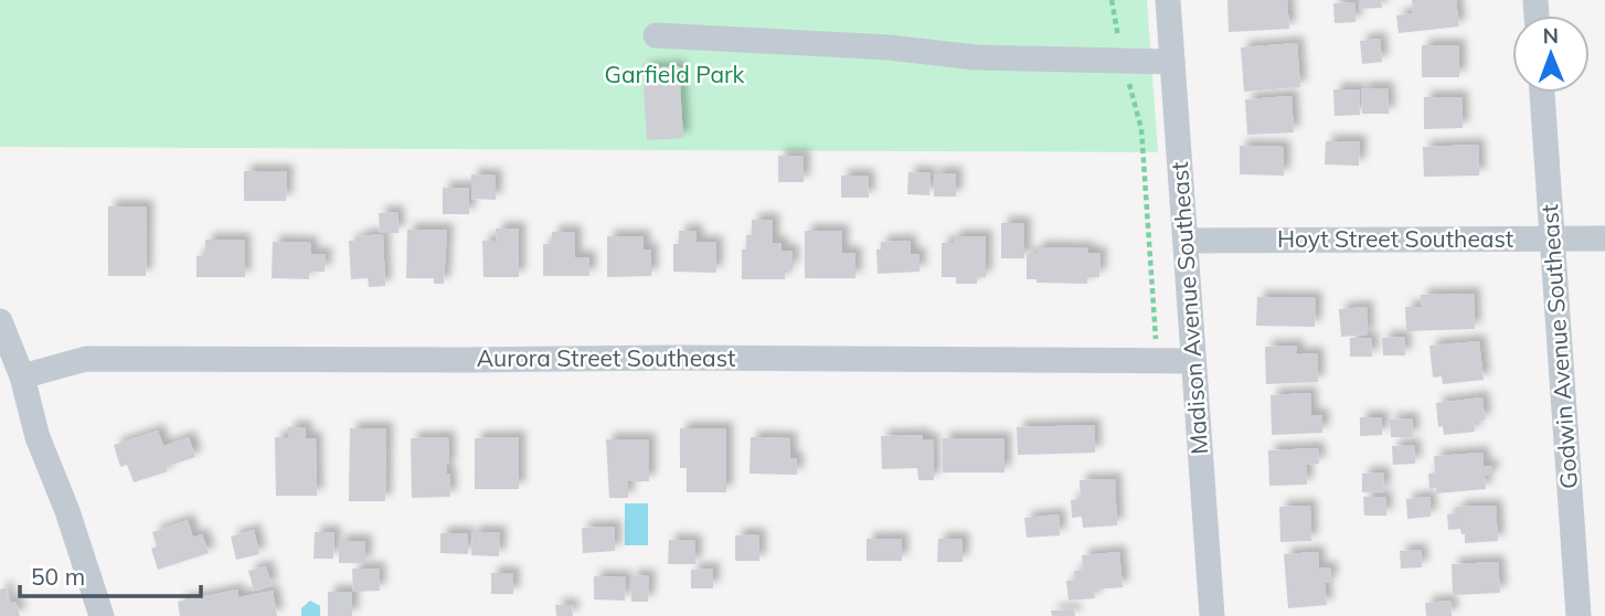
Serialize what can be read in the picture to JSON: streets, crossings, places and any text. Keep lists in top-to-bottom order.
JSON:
{
  "streets": {
    "street": [
      "Hoyt Street Southeast",
      "Madison Avenue Southeast",
      "Godwin Avenue Southeast",
      "Aurora Street Southeast"
    ]
  },
  "crossings": [
    ["Hoyt Street Southeast", "Madison Avenue Southeast"],
    ["Hoyt Street Southeast", "Godwin Avenue Southeast"],
    ["Madison Avenue Southeast", "Aurora Street Southeast"]
  ],
  "parks": ["Garfield Park"],
  "scale_bar": "50 m",
  "north": "top"
}
